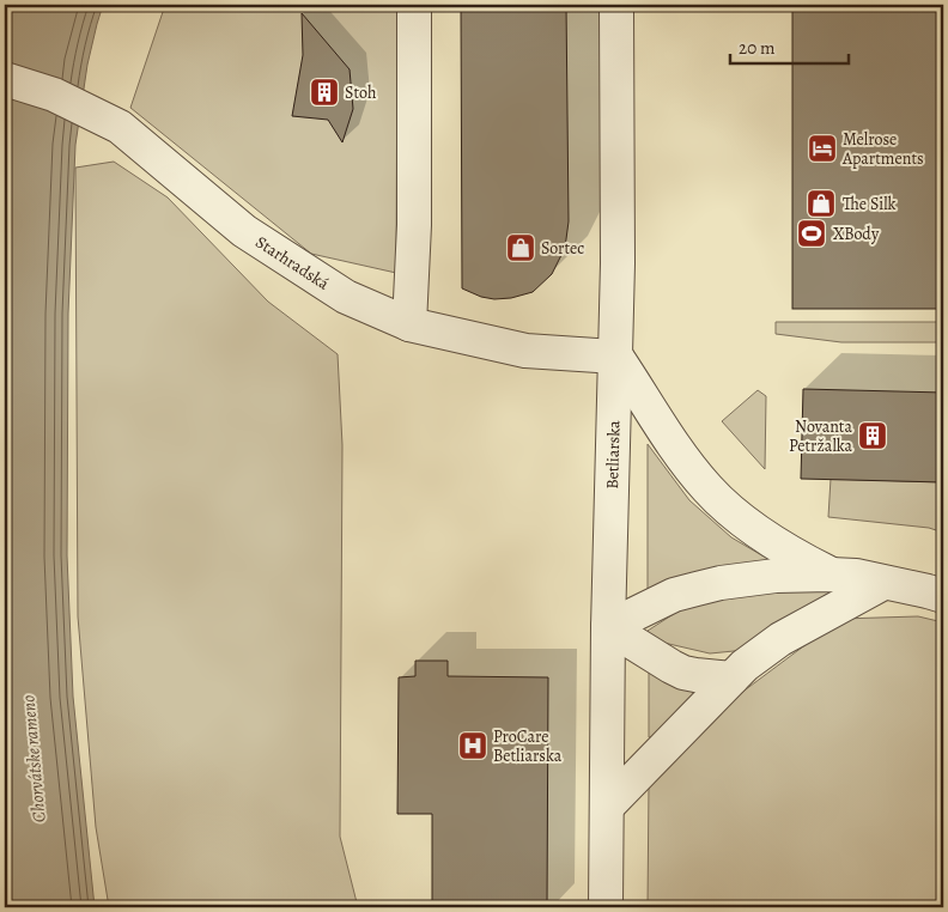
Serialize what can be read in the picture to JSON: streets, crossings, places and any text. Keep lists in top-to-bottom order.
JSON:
{
  "streets": {
    "street": ["Starhradská", "Betliarska"]
  },
  "crossings": [
    ["Starhradská", "Betliarska"]
  ],
  "water": ["Chorvátske rameno"],
  "places": {
    "building": ["Stoh", "Novanta Petržalka"],
    "hotel": ["Melrose Apartments"],
    "shop": ["The Silk", "Sortec"],
    "sports": ["XBody"],
    "hospital": ["ProCare Betliarska"]
  },
  "scale_bar": "20 m"
}
